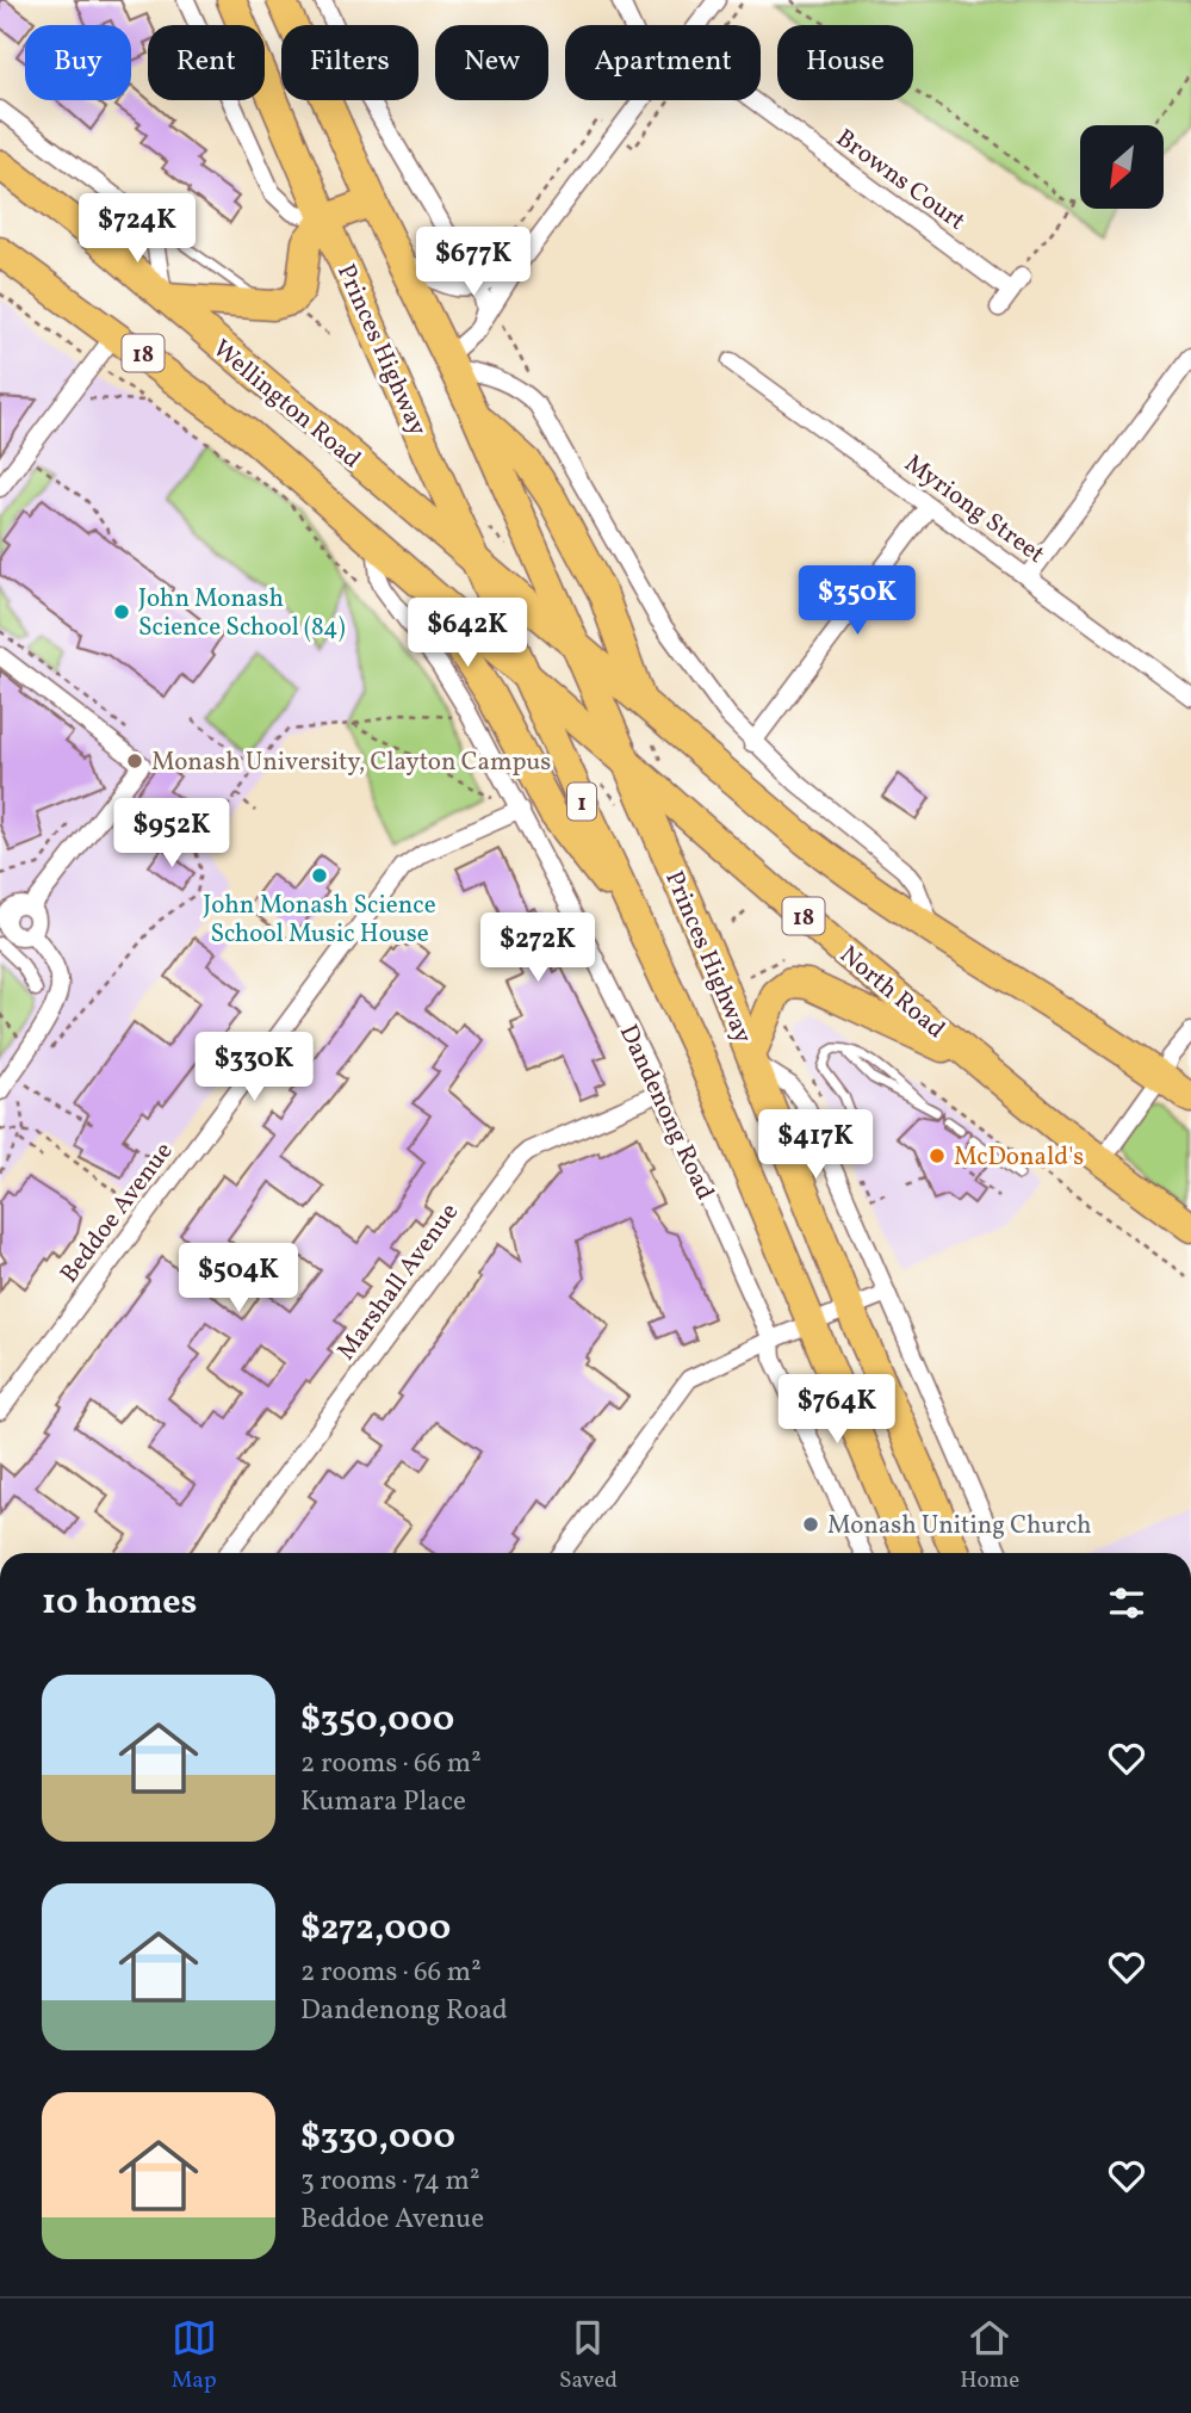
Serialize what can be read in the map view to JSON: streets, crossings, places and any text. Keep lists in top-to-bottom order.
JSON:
{
  "streets": {
    "highway": [
      "Princes Highway",
      "18",
      "Wellington Road",
      "1",
      "North Road"
    ],
    "street": [
      "Browns Court",
      "Myriong Street",
      "Dandenong Road",
      "Beddoe Avenue",
      "Marshall Avenue"
    ]
  },
  "crossings": [
    ["Princes Highway", "18"],
    ["Princes Highway", "Wellington Road"],
    ["Princes Highway", "North Road"],
    ["18", "Wellington Road"],
    ["Wellington Road", "North Road"],
    ["Wellington Road", "Dandenong Road"],
    ["Dandenong Road", "Beddoe Avenue"],
    ["Dandenong Road", "Marshall Avenue"]
  ],
  "places": [
    "John Monash Science School (84)",
    "Monash University, Clayton Campus",
    "John Monash Science School Music House",
    "McDonald's",
    "Monash Uniting Church"
  ],
  "north": "bottom left",
  "page": {
    "chip": [
      "Buy",
      "Rent",
      "Filters",
      "New",
      "Apartment",
      "House"
    ],
    "price": [
      "$724K",
      "$677K",
      "$350K",
      "$642K",
      "$952K",
      "$272K",
      "$330K",
      "$417K",
      "$504K",
      "$764K"
    ],
    "heading": "10 homes",
    "list": [
      {
        "name": "$350,000",
        "note": "2 rooms · 66 m² · Kumara Place"
      },
      {
        "name": "$272,000",
        "note": "2 rooms · 66 m² · Dandenong Road"
      },
      {
        "name": "$330,000",
        "note": "3 rooms · 74 m² · Beddoe Avenue"
      }
    ],
    "tabs": ["Map", "Saved", "Home"]
  }
}
